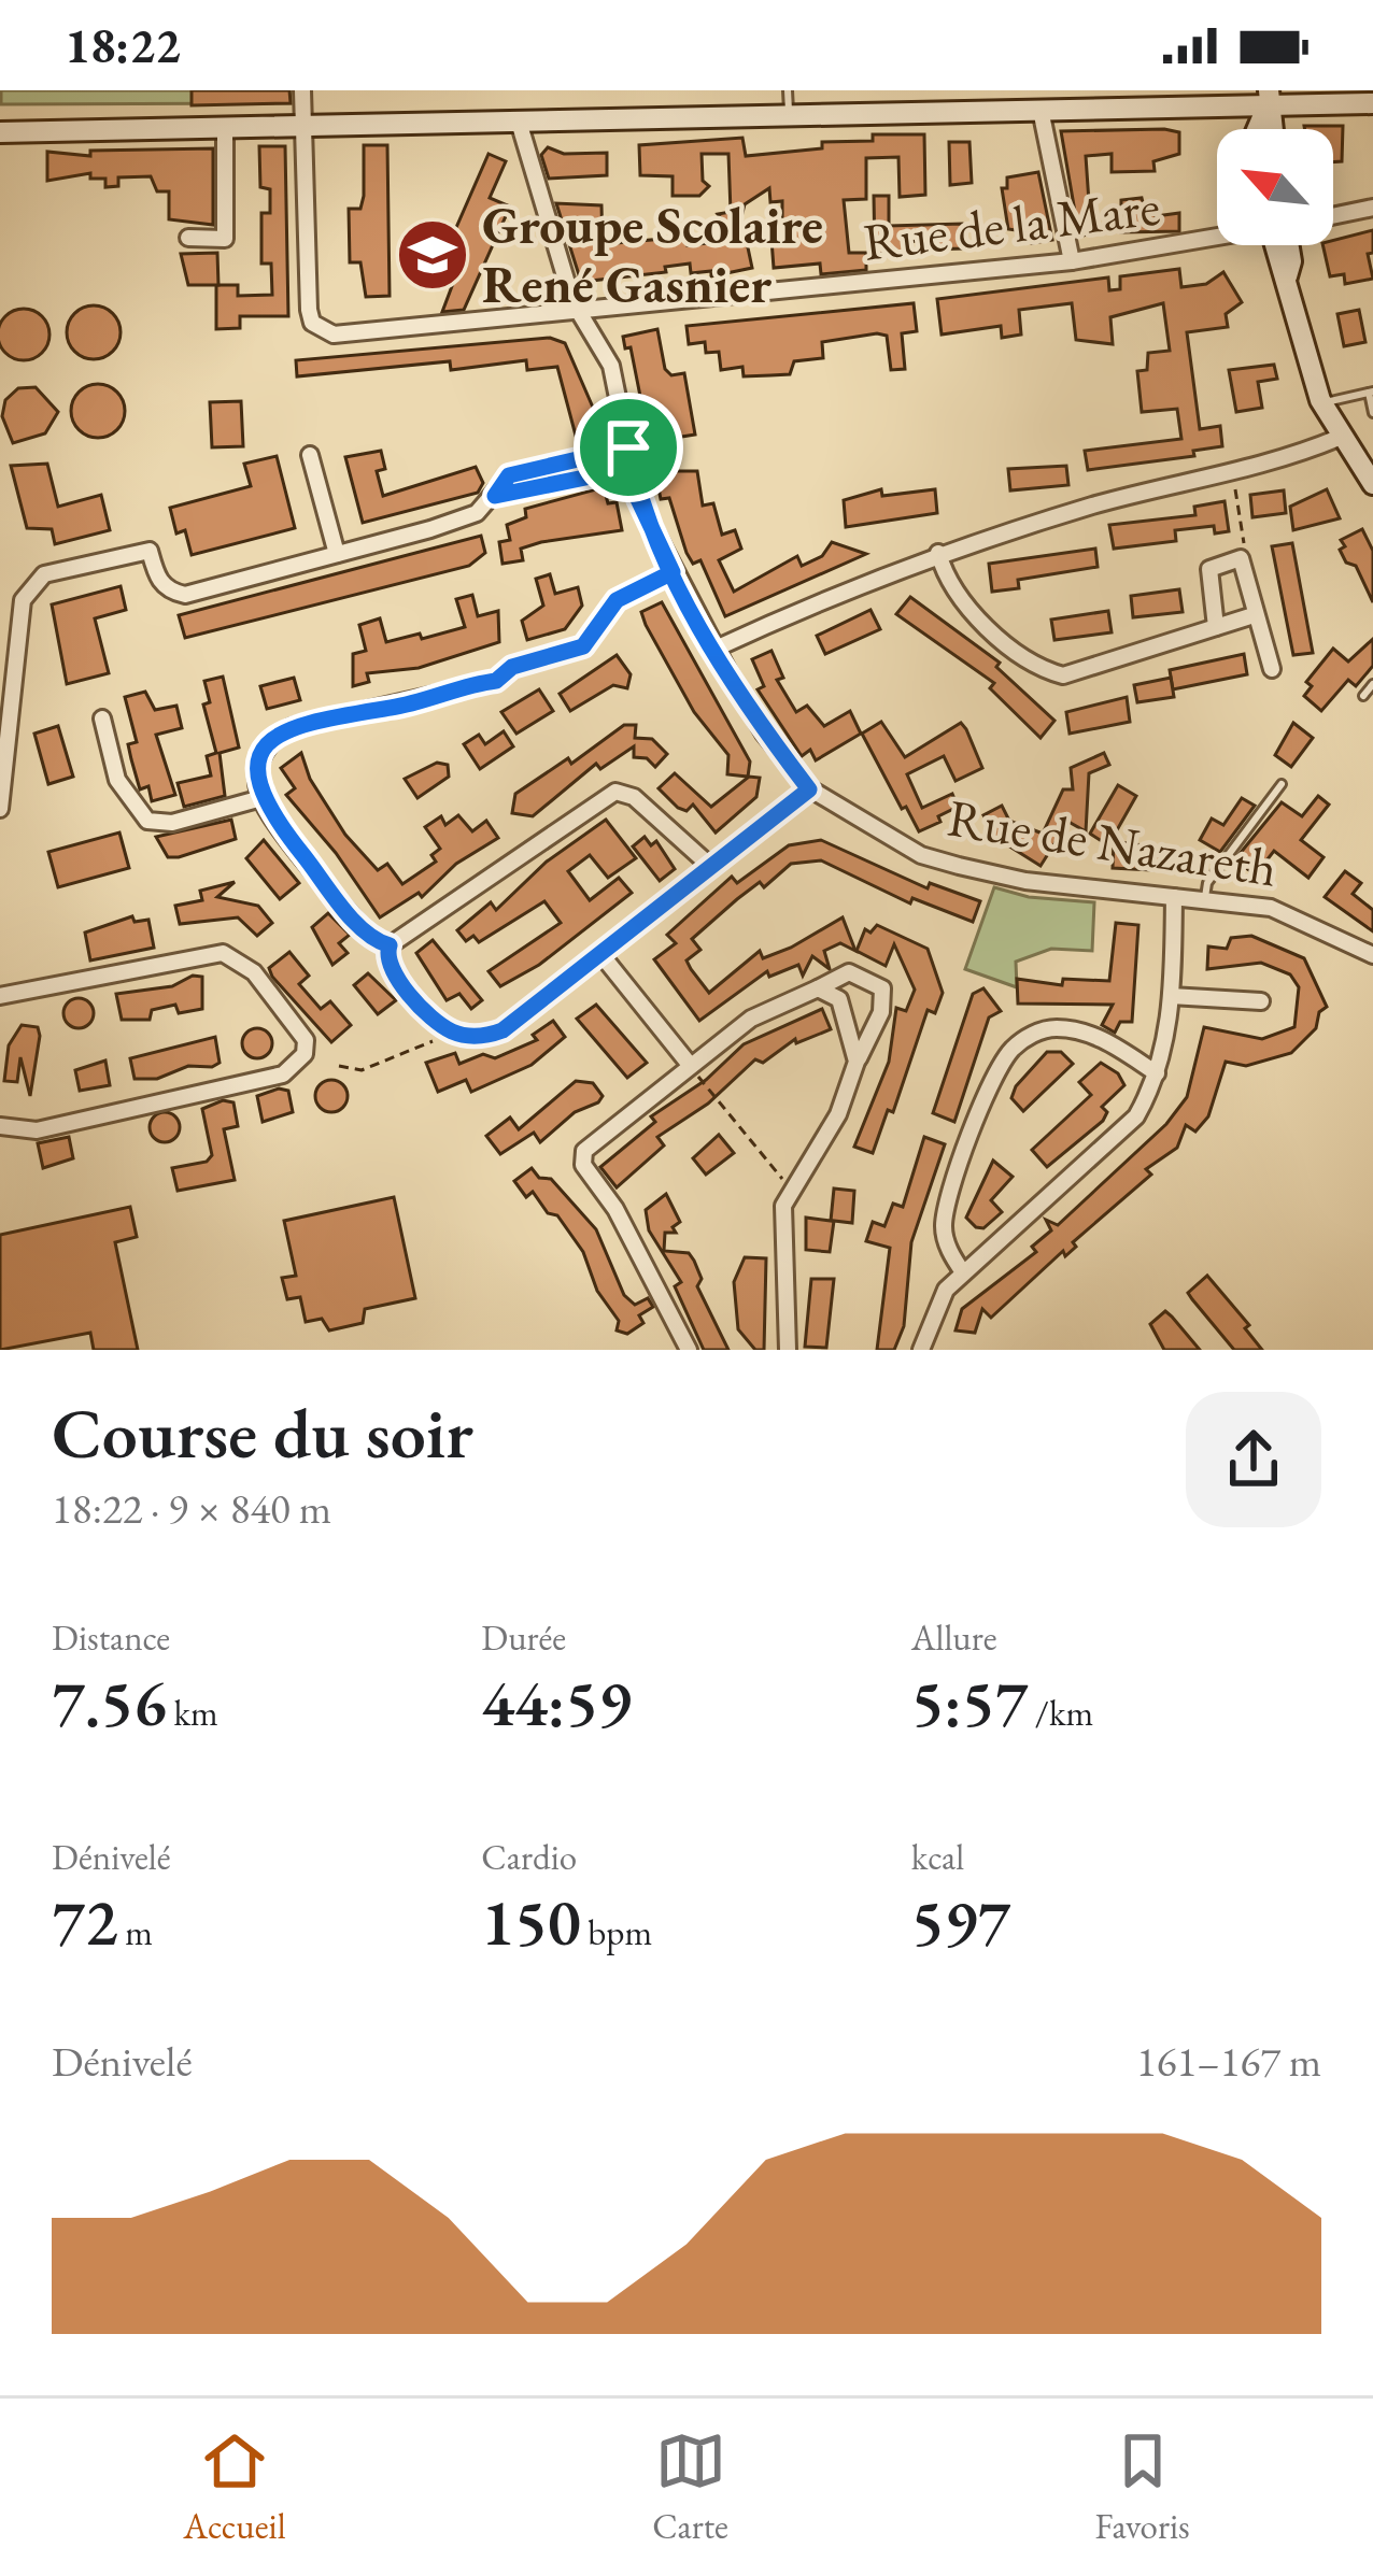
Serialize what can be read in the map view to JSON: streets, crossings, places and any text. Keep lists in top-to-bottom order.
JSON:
{
  "streets": {
    "street": ["Rue de la Mare", "Rue de Nazareth"]
  },
  "crossings": [
    ["Rue de la Mare", "Rue de Nazareth"]
  ],
  "places": {
    "school or university": ["Groupe Scolaire René Gasnier"]
  },
  "north": "top left",
  "page": {
    "status": "18:22",
    "heading": ["Course du soir", "18:22 · 9 × 840 m"],
    "stats": [
      ["Distance", "7.56 km"],
      ["Durée", "44:59"],
      ["Allure", "5:57 /km"],
      ["Dénivelé", "72 m"],
      ["Cardio", "150 bpm"],
      ["kcal", "597"]
    ],
    "chart": ["Dénivelé", "161–167 m"],
    "tabs": ["Accueil", "Carte", "Favoris"]
  }
}
